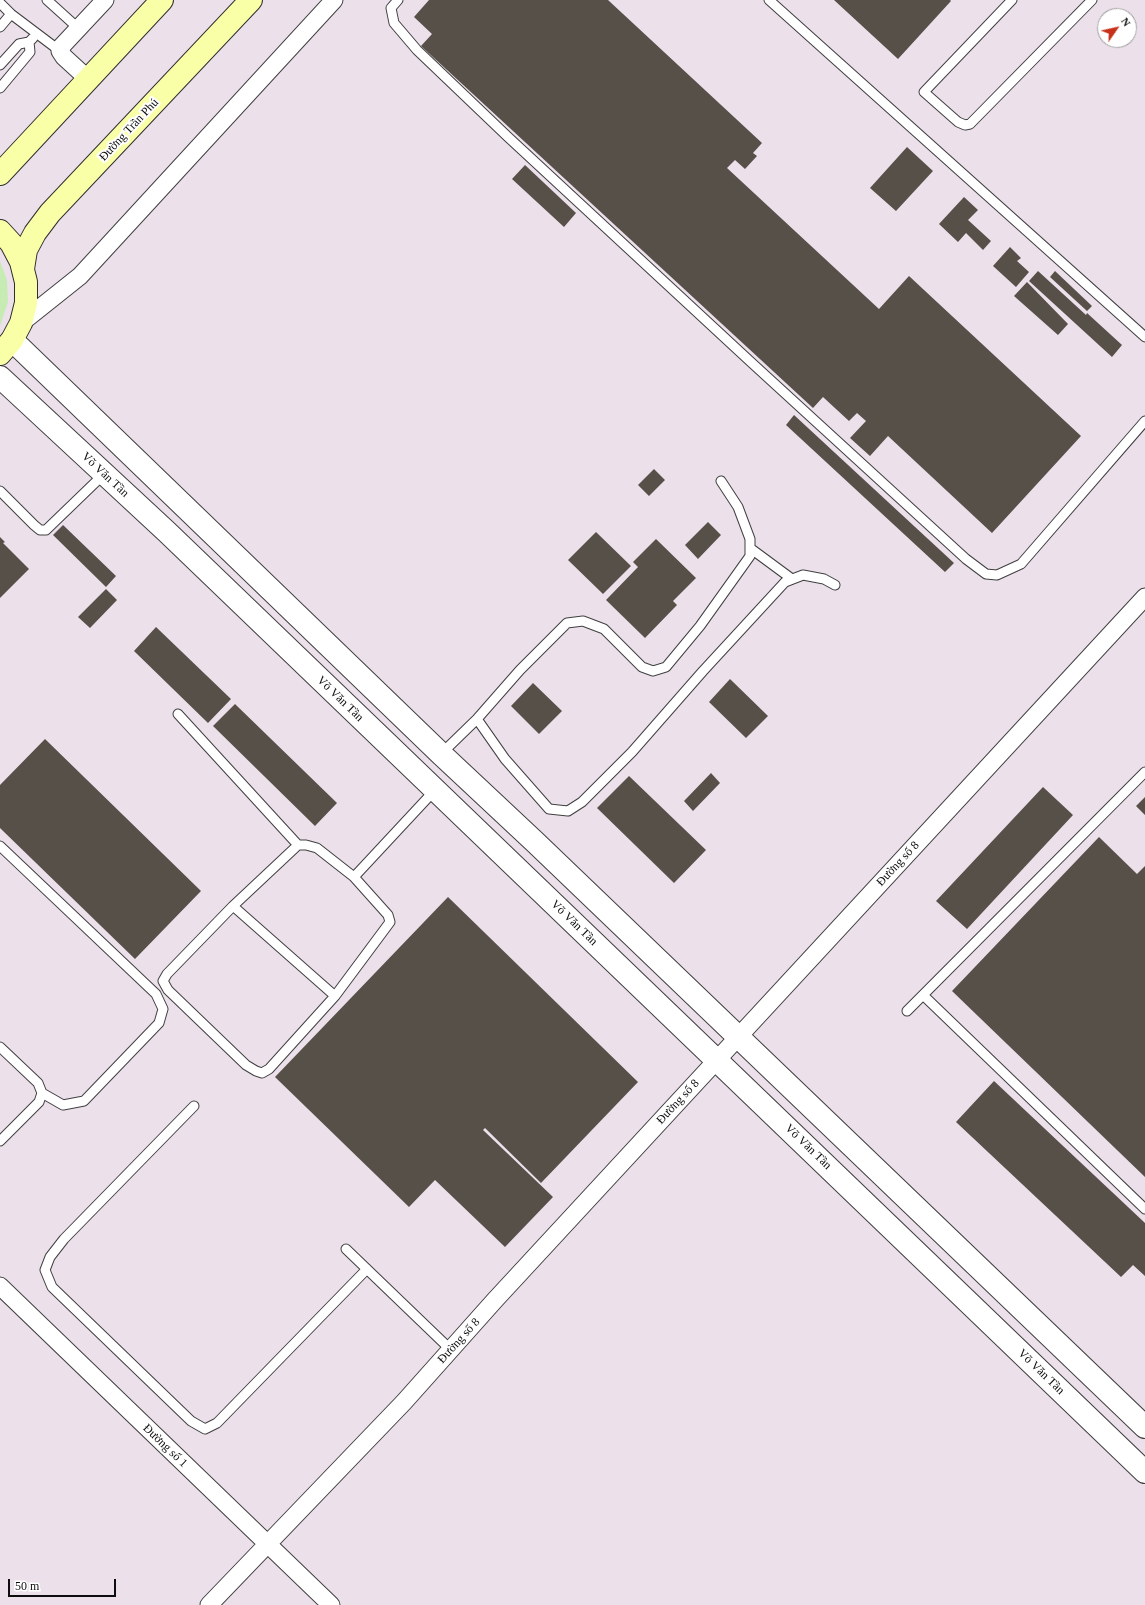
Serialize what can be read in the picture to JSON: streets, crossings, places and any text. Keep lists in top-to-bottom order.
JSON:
{
  "streets": {
    "main road": ["Đường Trần Phú"],
    "street": ["Võ Văn Tần", "Đường số 8", "Đường số 1"]
  },
  "crossings": [
    ["Võ Văn Tần", "Đường số 8"],
    ["Đường số 8", "Đường số 1"]
  ],
  "scale_bar": "50 m",
  "north": "top right"
}
